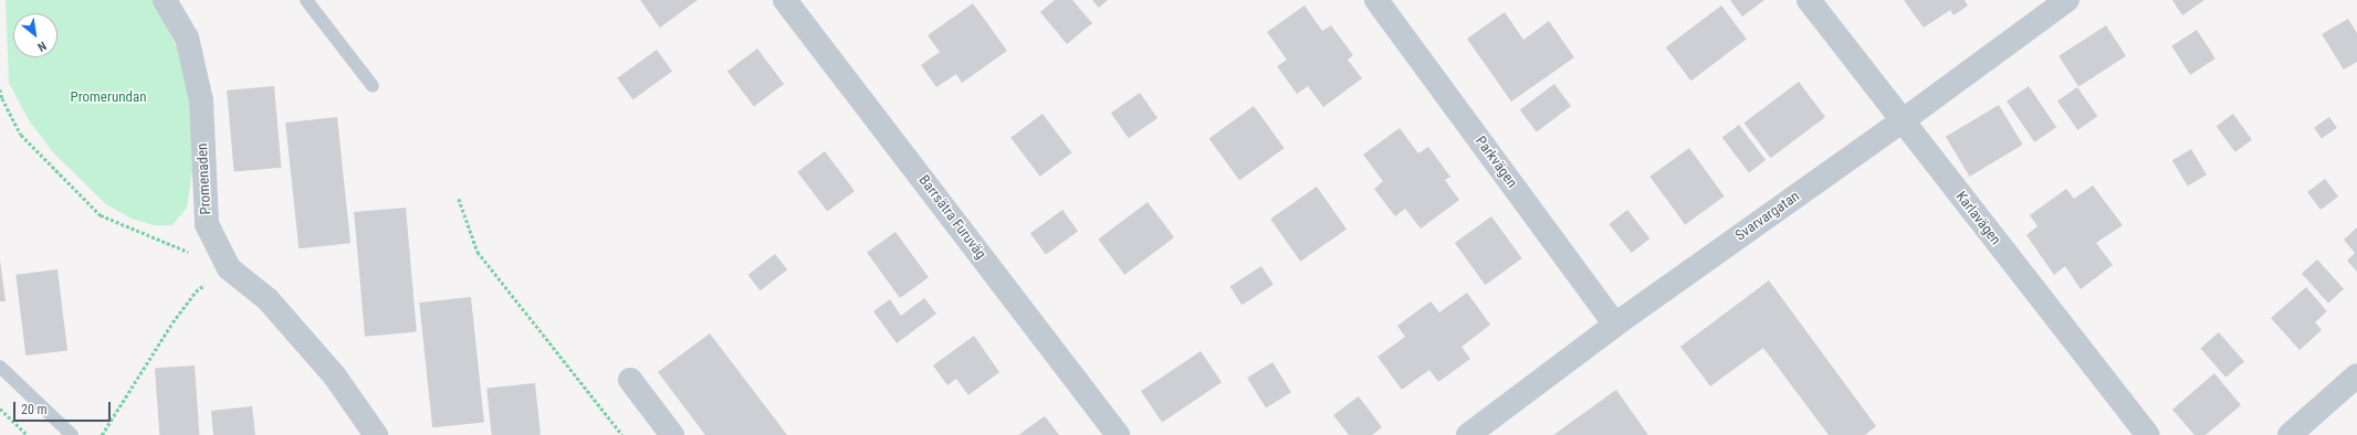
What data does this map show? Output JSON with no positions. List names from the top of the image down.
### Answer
{
  "streets": {
    "street": [
      "Parkvägen",
      "Promenaden",
      "Svarvargatan",
      "Barrsätra Furuväg",
      "Karlavägen"
    ]
  },
  "crossings": [
    ["Parkvägen", "Svarvargatan"],
    ["Svarvargatan", "Karlavägen"]
  ],
  "parks": ["Promerundan"],
  "scale_bar": "20 m",
  "north": "bottom right"
}
